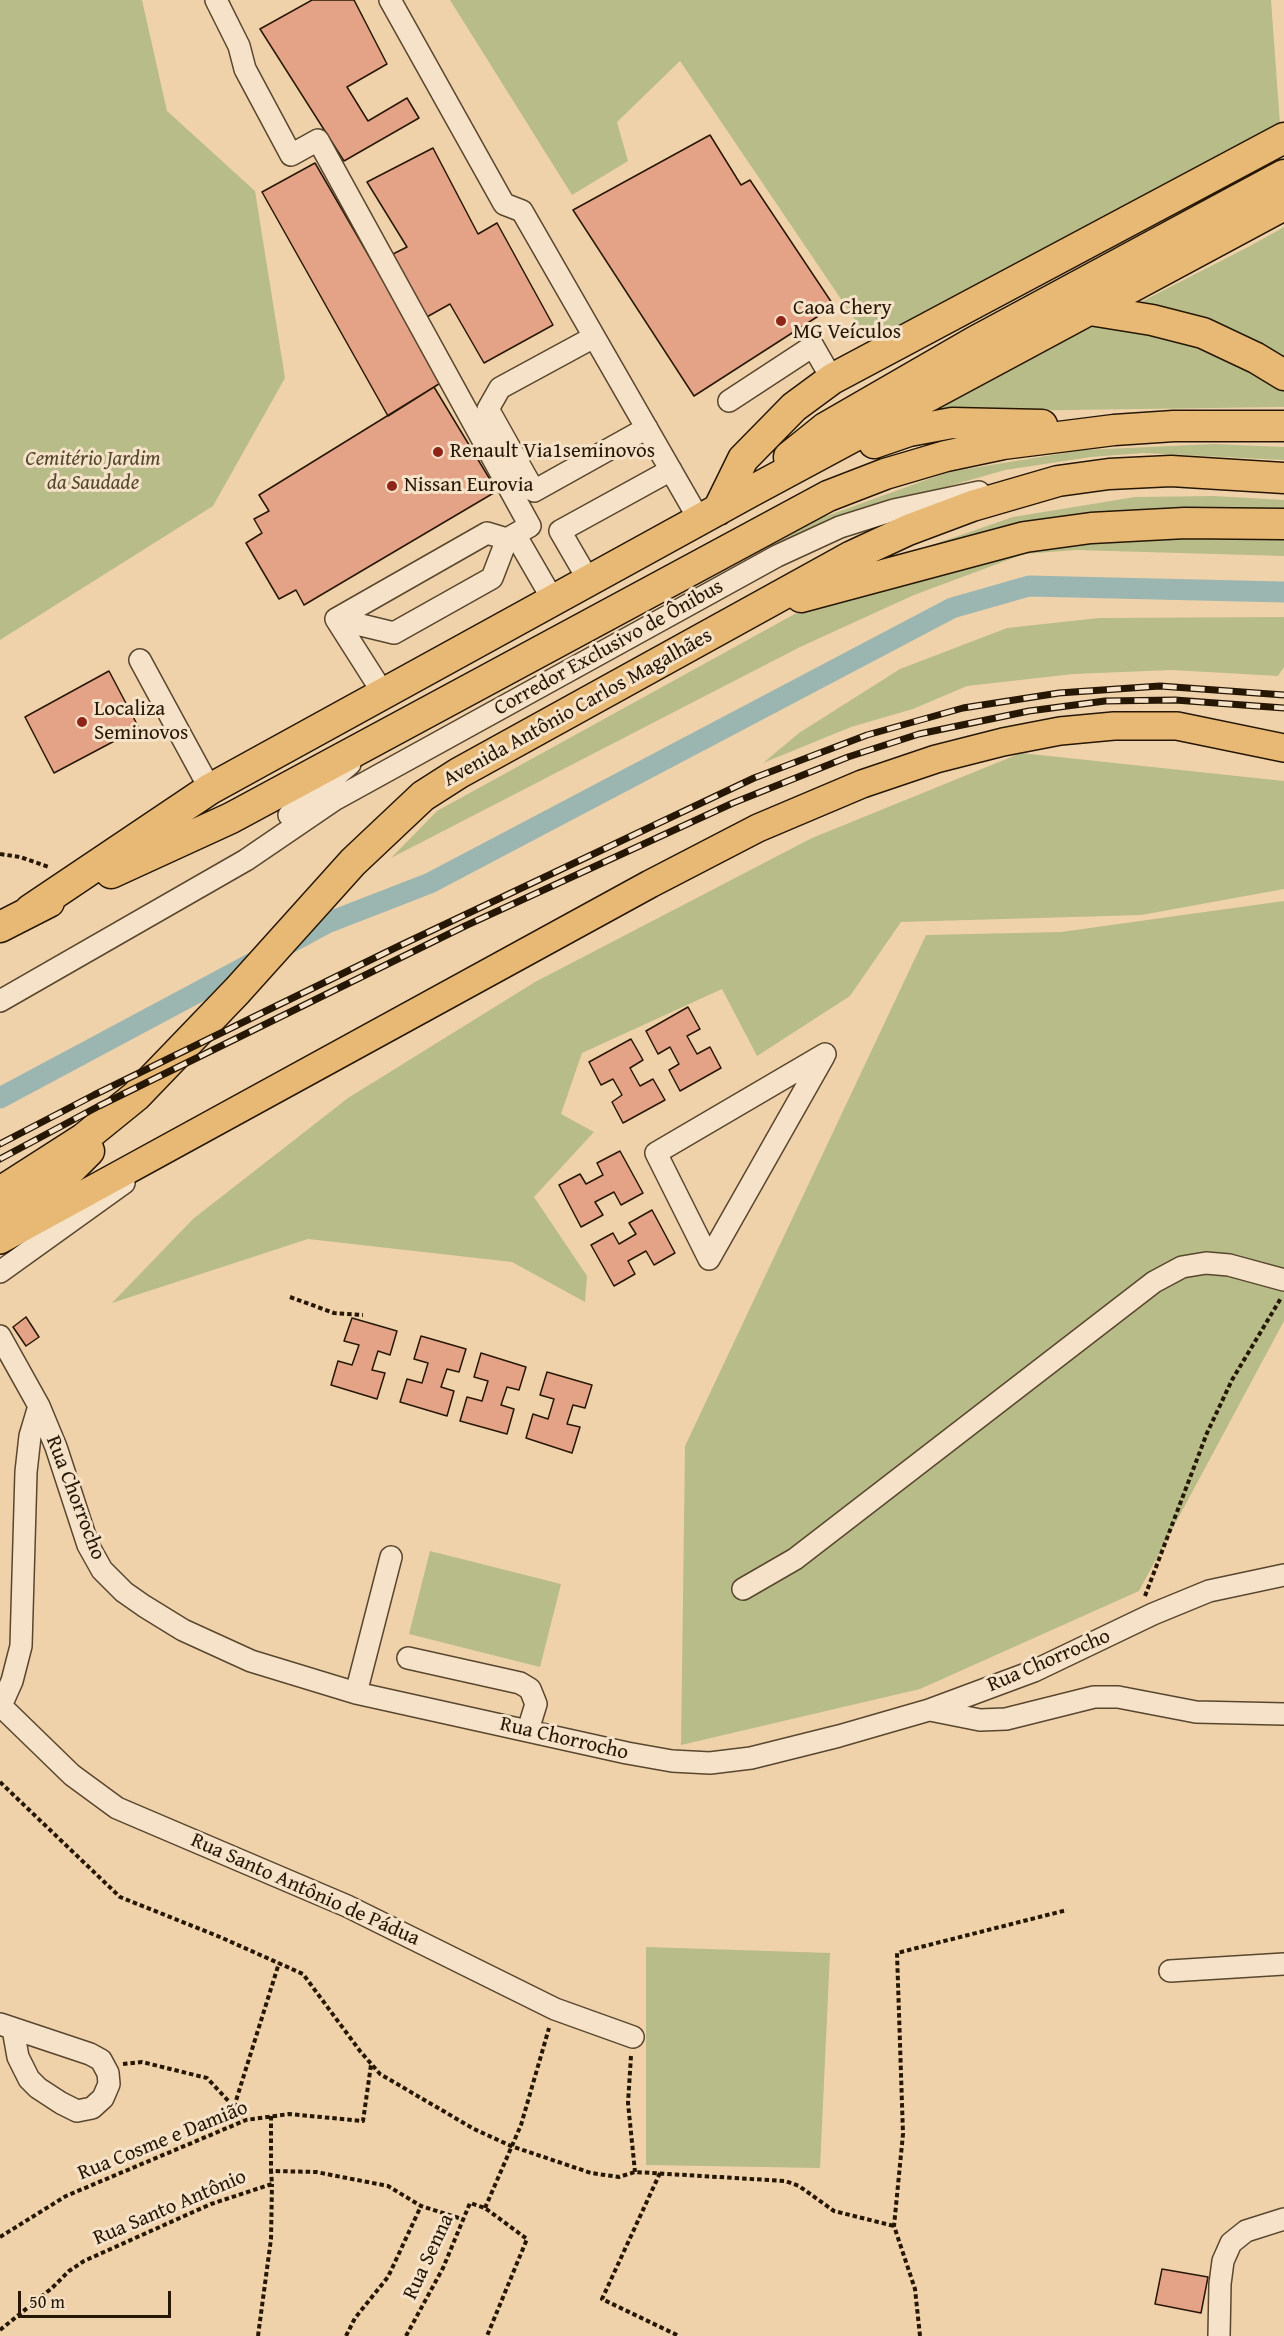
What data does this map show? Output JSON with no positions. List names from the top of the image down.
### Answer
{
  "streets": {
    "highway": ["Avenida Antônio Carlos Magalhães"],
    "street": ["Corredor Exclusivo de Ônibus", "Rua Chorrocho", "Rua Santo Antônio de Pádua"],
    "path": ["Rua Cosme e Damião", "Rua Santo Antônio", "Rua Senna"]
  },
  "crossings": [
    ["Corredor Exclusivo de Ônibus", "Avenida Antônio Carlos Magalhães"],
    ["Rua Santo Antônio", "Rua Senna"]
  ],
  "parks": ["Cemitério Jardim da Saudade"],
  "places": [
    "Caoa Chery MG Veículos",
    "Renault Via1seminovos",
    "Nissan Eurovia",
    "Localiza Seminovos"
  ],
  "scale_bar": "50 m"
}
